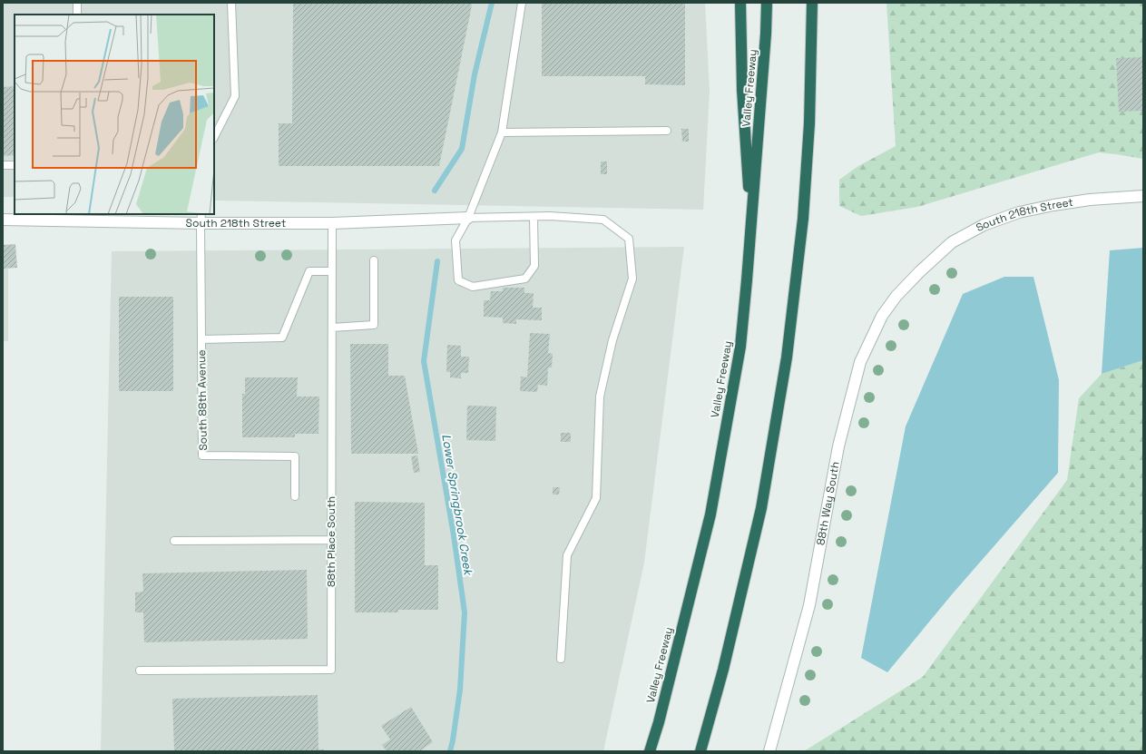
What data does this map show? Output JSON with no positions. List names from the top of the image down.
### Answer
{
  "streets": {
    "highway": ["Valley Freeway"],
    "street": ["South 218th Street", "88th Way South"],
    "lane": ["South 88th Avenue", "88th Place South"]
  },
  "crossings": [
    ["South 218th Street", "South 88th Avenue"],
    ["South 218th Street", "88th Way South"],
    ["South 218th Street", "88th Place South"]
  ],
  "water": ["Lower Springbrook Creek"]
}
